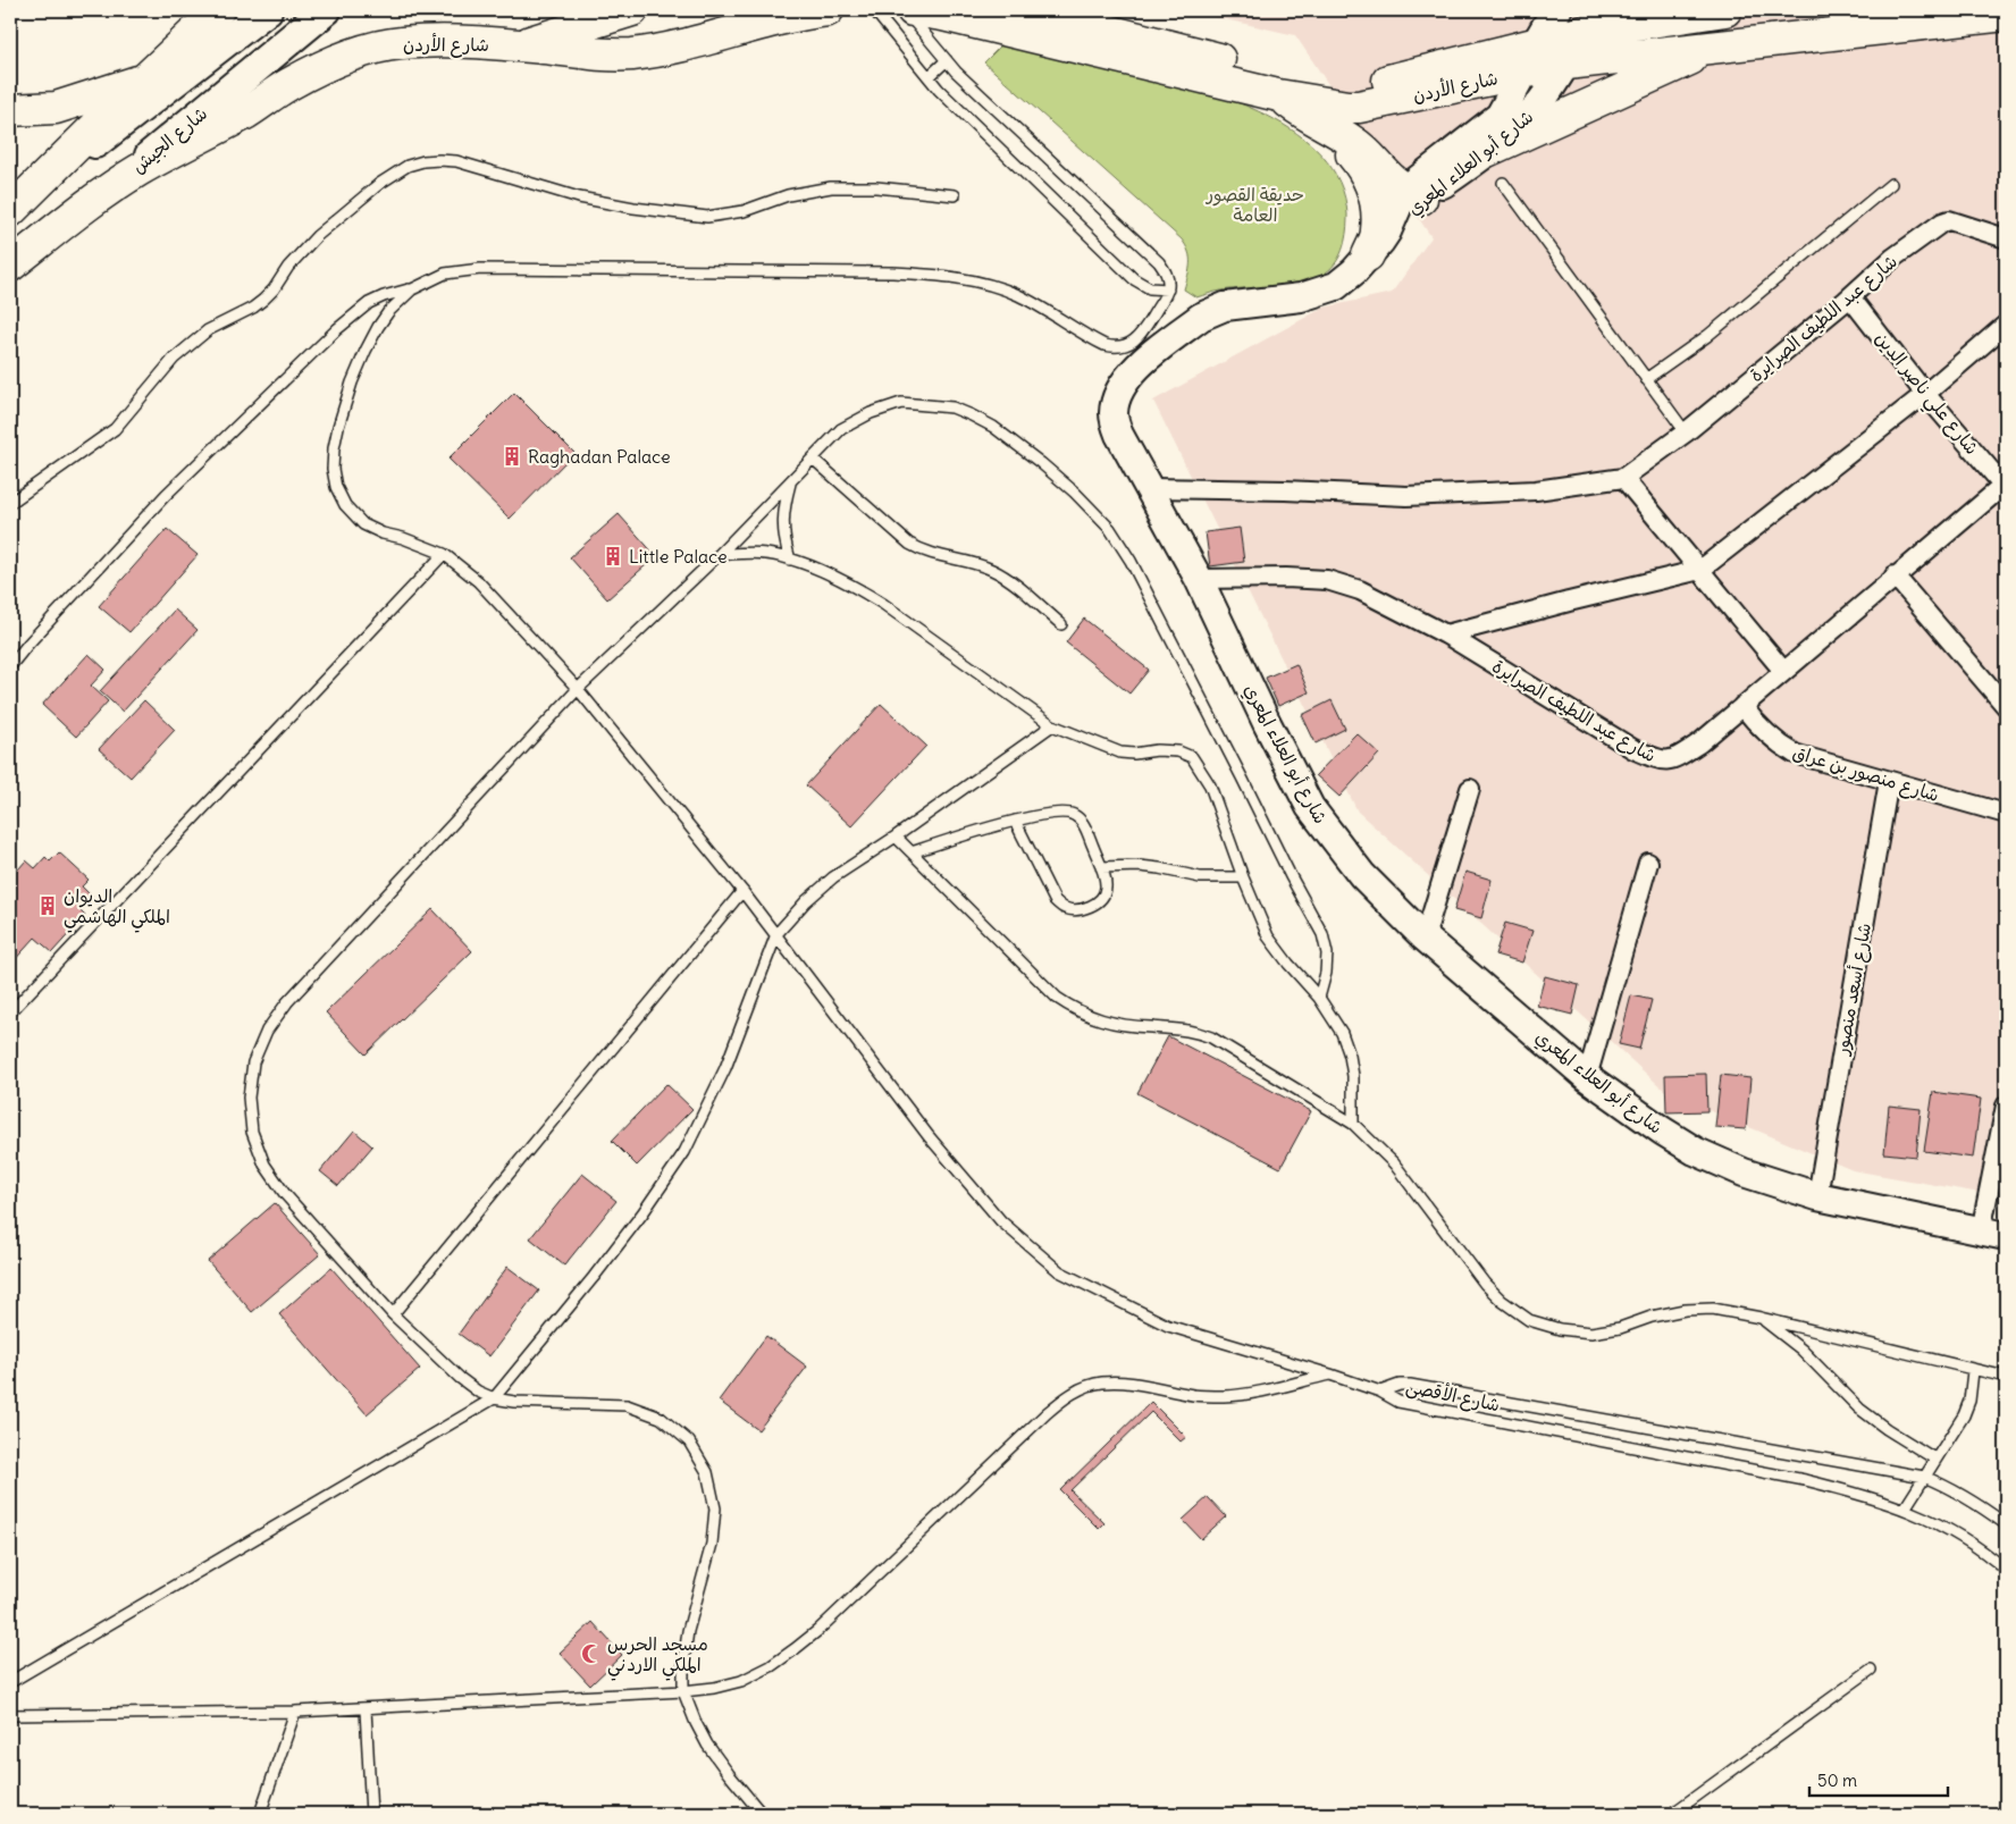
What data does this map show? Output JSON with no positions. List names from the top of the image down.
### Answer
{
  "streets": {
    "highway": ["شارع الأردن", "شارع الجيش"],
    "main road": ["شارع أبو العلاء المعري"],
    "street": [
      "شارع عبد اللطيف الصرايرة",
      "شارع علي ناصر الدين",
      "شارع منصور بن عراق",
      "شارع أسعد منصور"
    ],
    "lane": ["شارع الأقصى"]
  },
  "crossings": [
    ["شارع الأردن", "شارع الجيش"],
    ["شارع الأردن", "شارع أبو العلاء المعري"],
    ["شارع أبو العلاء المعري", "شارع عبد اللطيف الصرايرة"],
    ["شارع أبو العلاء المعري", "شارع أسعد منصور"],
    ["شارع عبد اللطيف الصرايرة", "شارع علي ناصر الدين"],
    ["شارع عبد اللطيف الصرايرة", "شارع منصور بن عراق"],
    ["شارع منصور بن عراق", "شارع أسعد منصور"]
  ],
  "parks": ["حديقة القصور العامة"],
  "places": {
    "building": ["Raghadan Palace", "Little Palace", "الديوان الملكي الهاشمي"],
    "mosque": ["مسجد الحرس الملكي الاردني"]
  },
  "scale_bar": "50 m"
}
